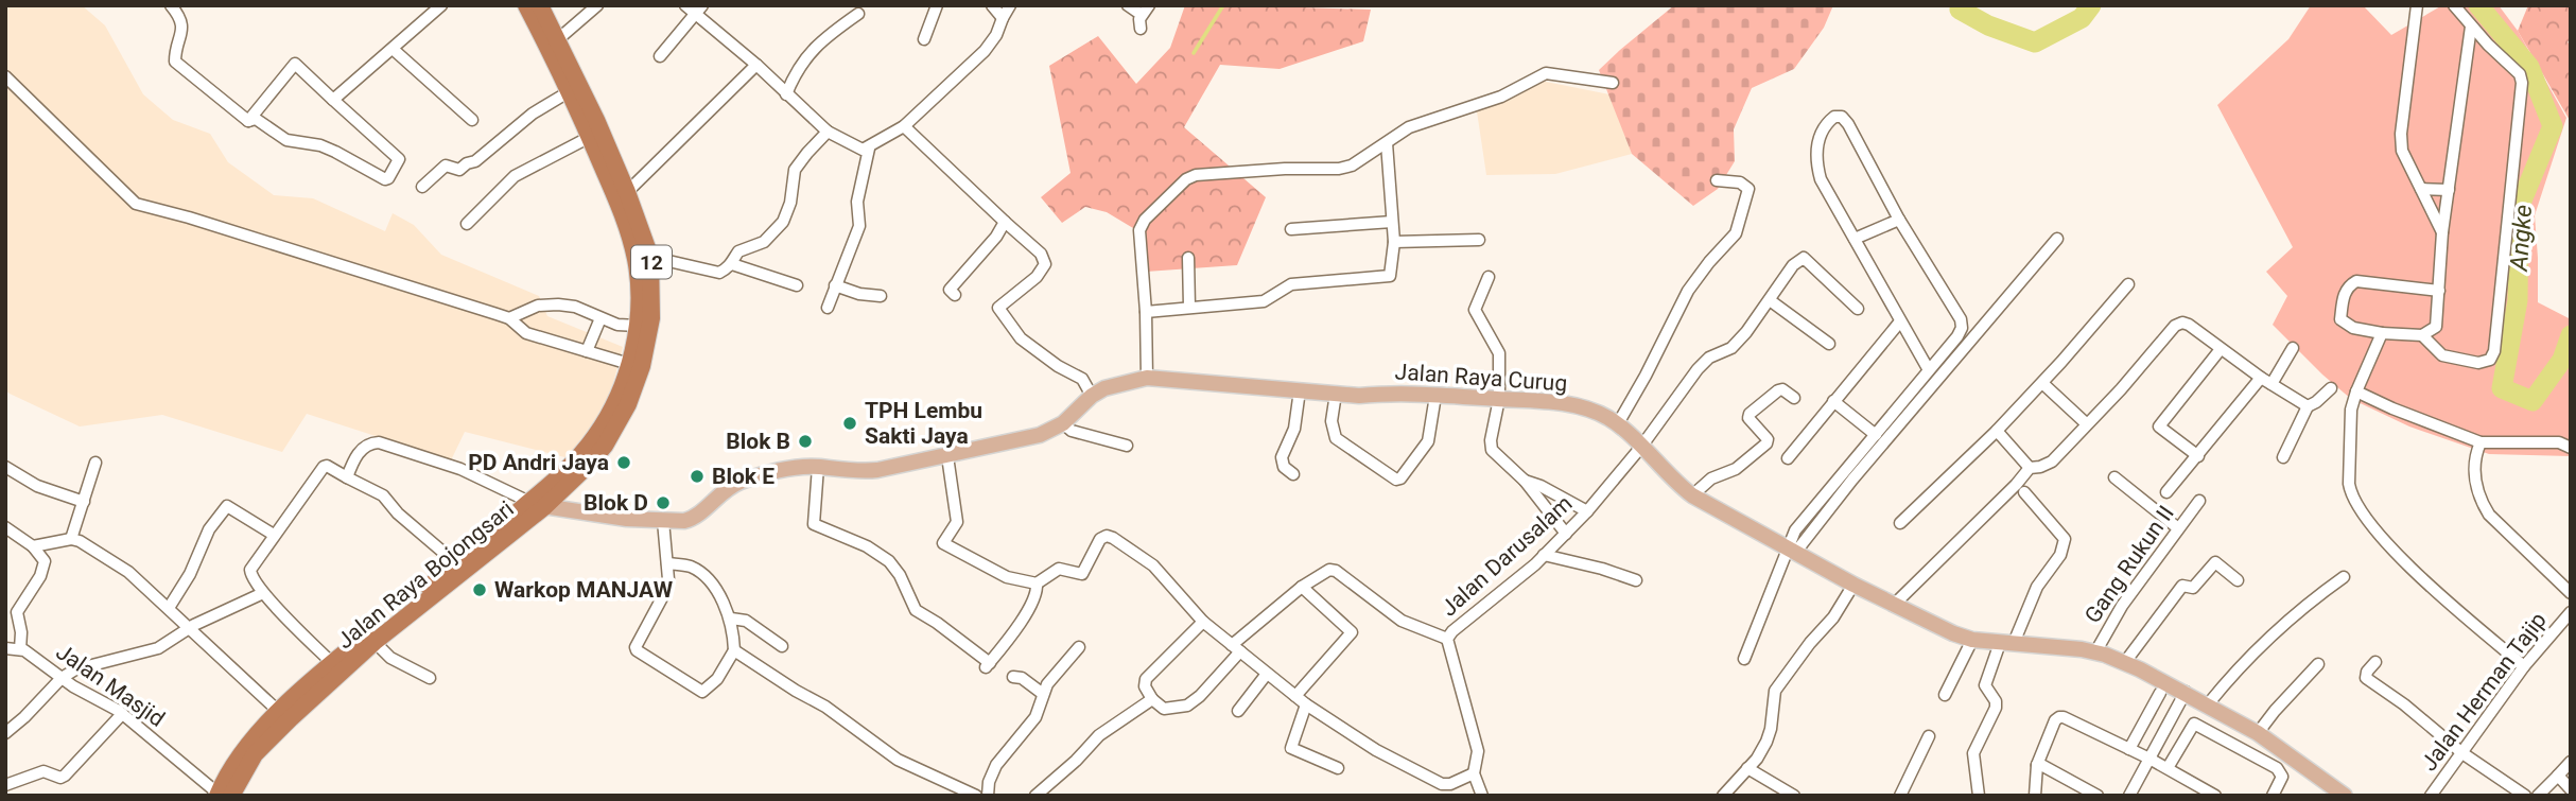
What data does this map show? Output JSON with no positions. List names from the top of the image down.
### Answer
{
  "streets": {
    "highway": ["12", "Jalan Raya Bojongsari"],
    "main road": ["Jalan Raya Curug"],
    "street": [
      "Jalan Darusalam",
      "Gang Rukun II",
      "Jalan Masjid",
      "Jalan Herman Tajip"
    ]
  },
  "crossings": [
    ["Jalan Raya Curug", "Jalan Darusalam"],
    ["Jalan Raya Curug", "Gang Rukun II"],
    ["Jalan Raya Curug", "Jalan Raya Bojongsari"],
    ["Jalan Raya Bojongsari", "Jalan Masjid"]
  ],
  "water": ["Angke"],
  "places": [
    "TPH Lembu Sakti Jaya",
    "Blok B",
    "PD Andri Jaya",
    "Blok E",
    "Blok D",
    "Warkop MANJAW"
  ]
}
